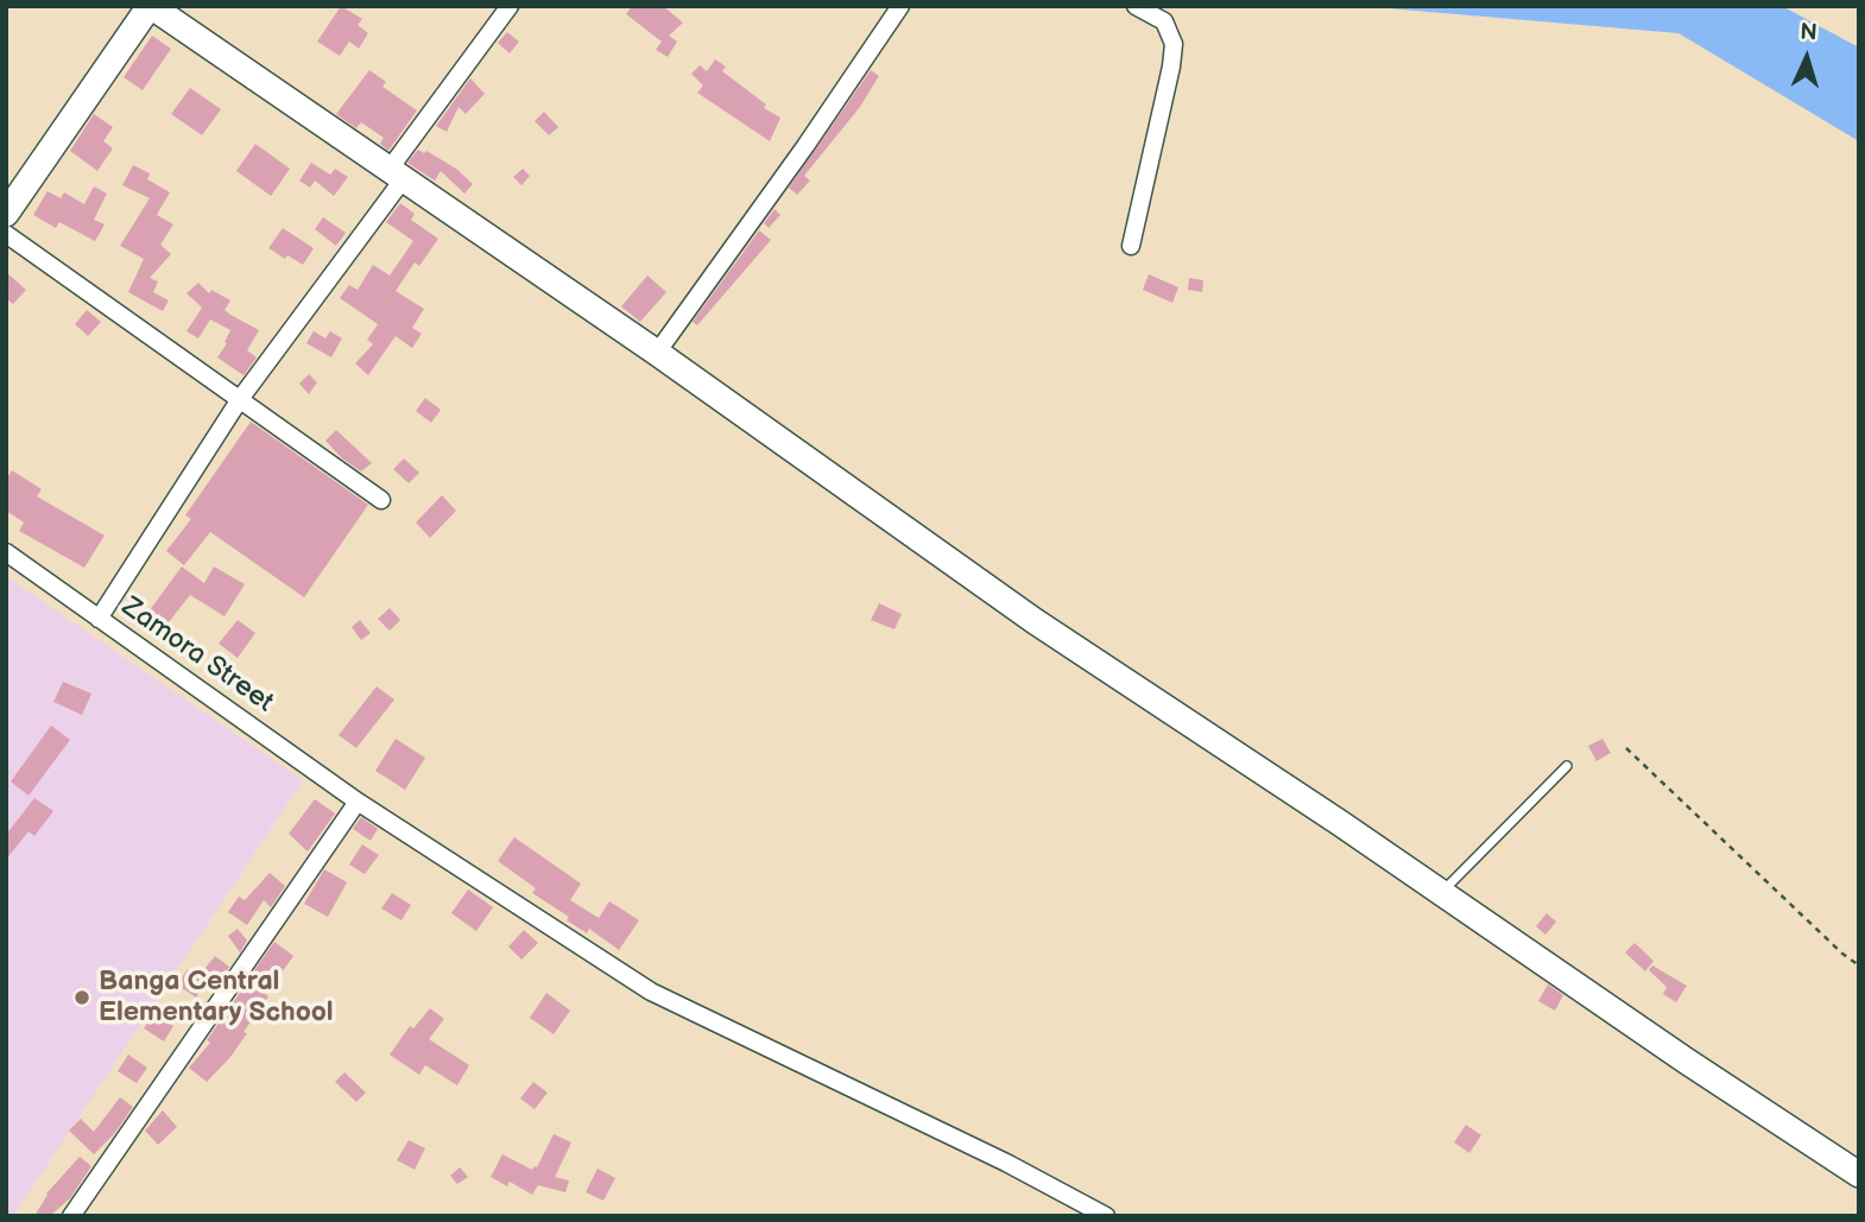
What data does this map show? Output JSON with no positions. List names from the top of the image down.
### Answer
{
  "streets": {
    "street": ["Zamora Street"]
  },
  "places": ["Banga Central Elementary School"],
  "north": "top"
}
